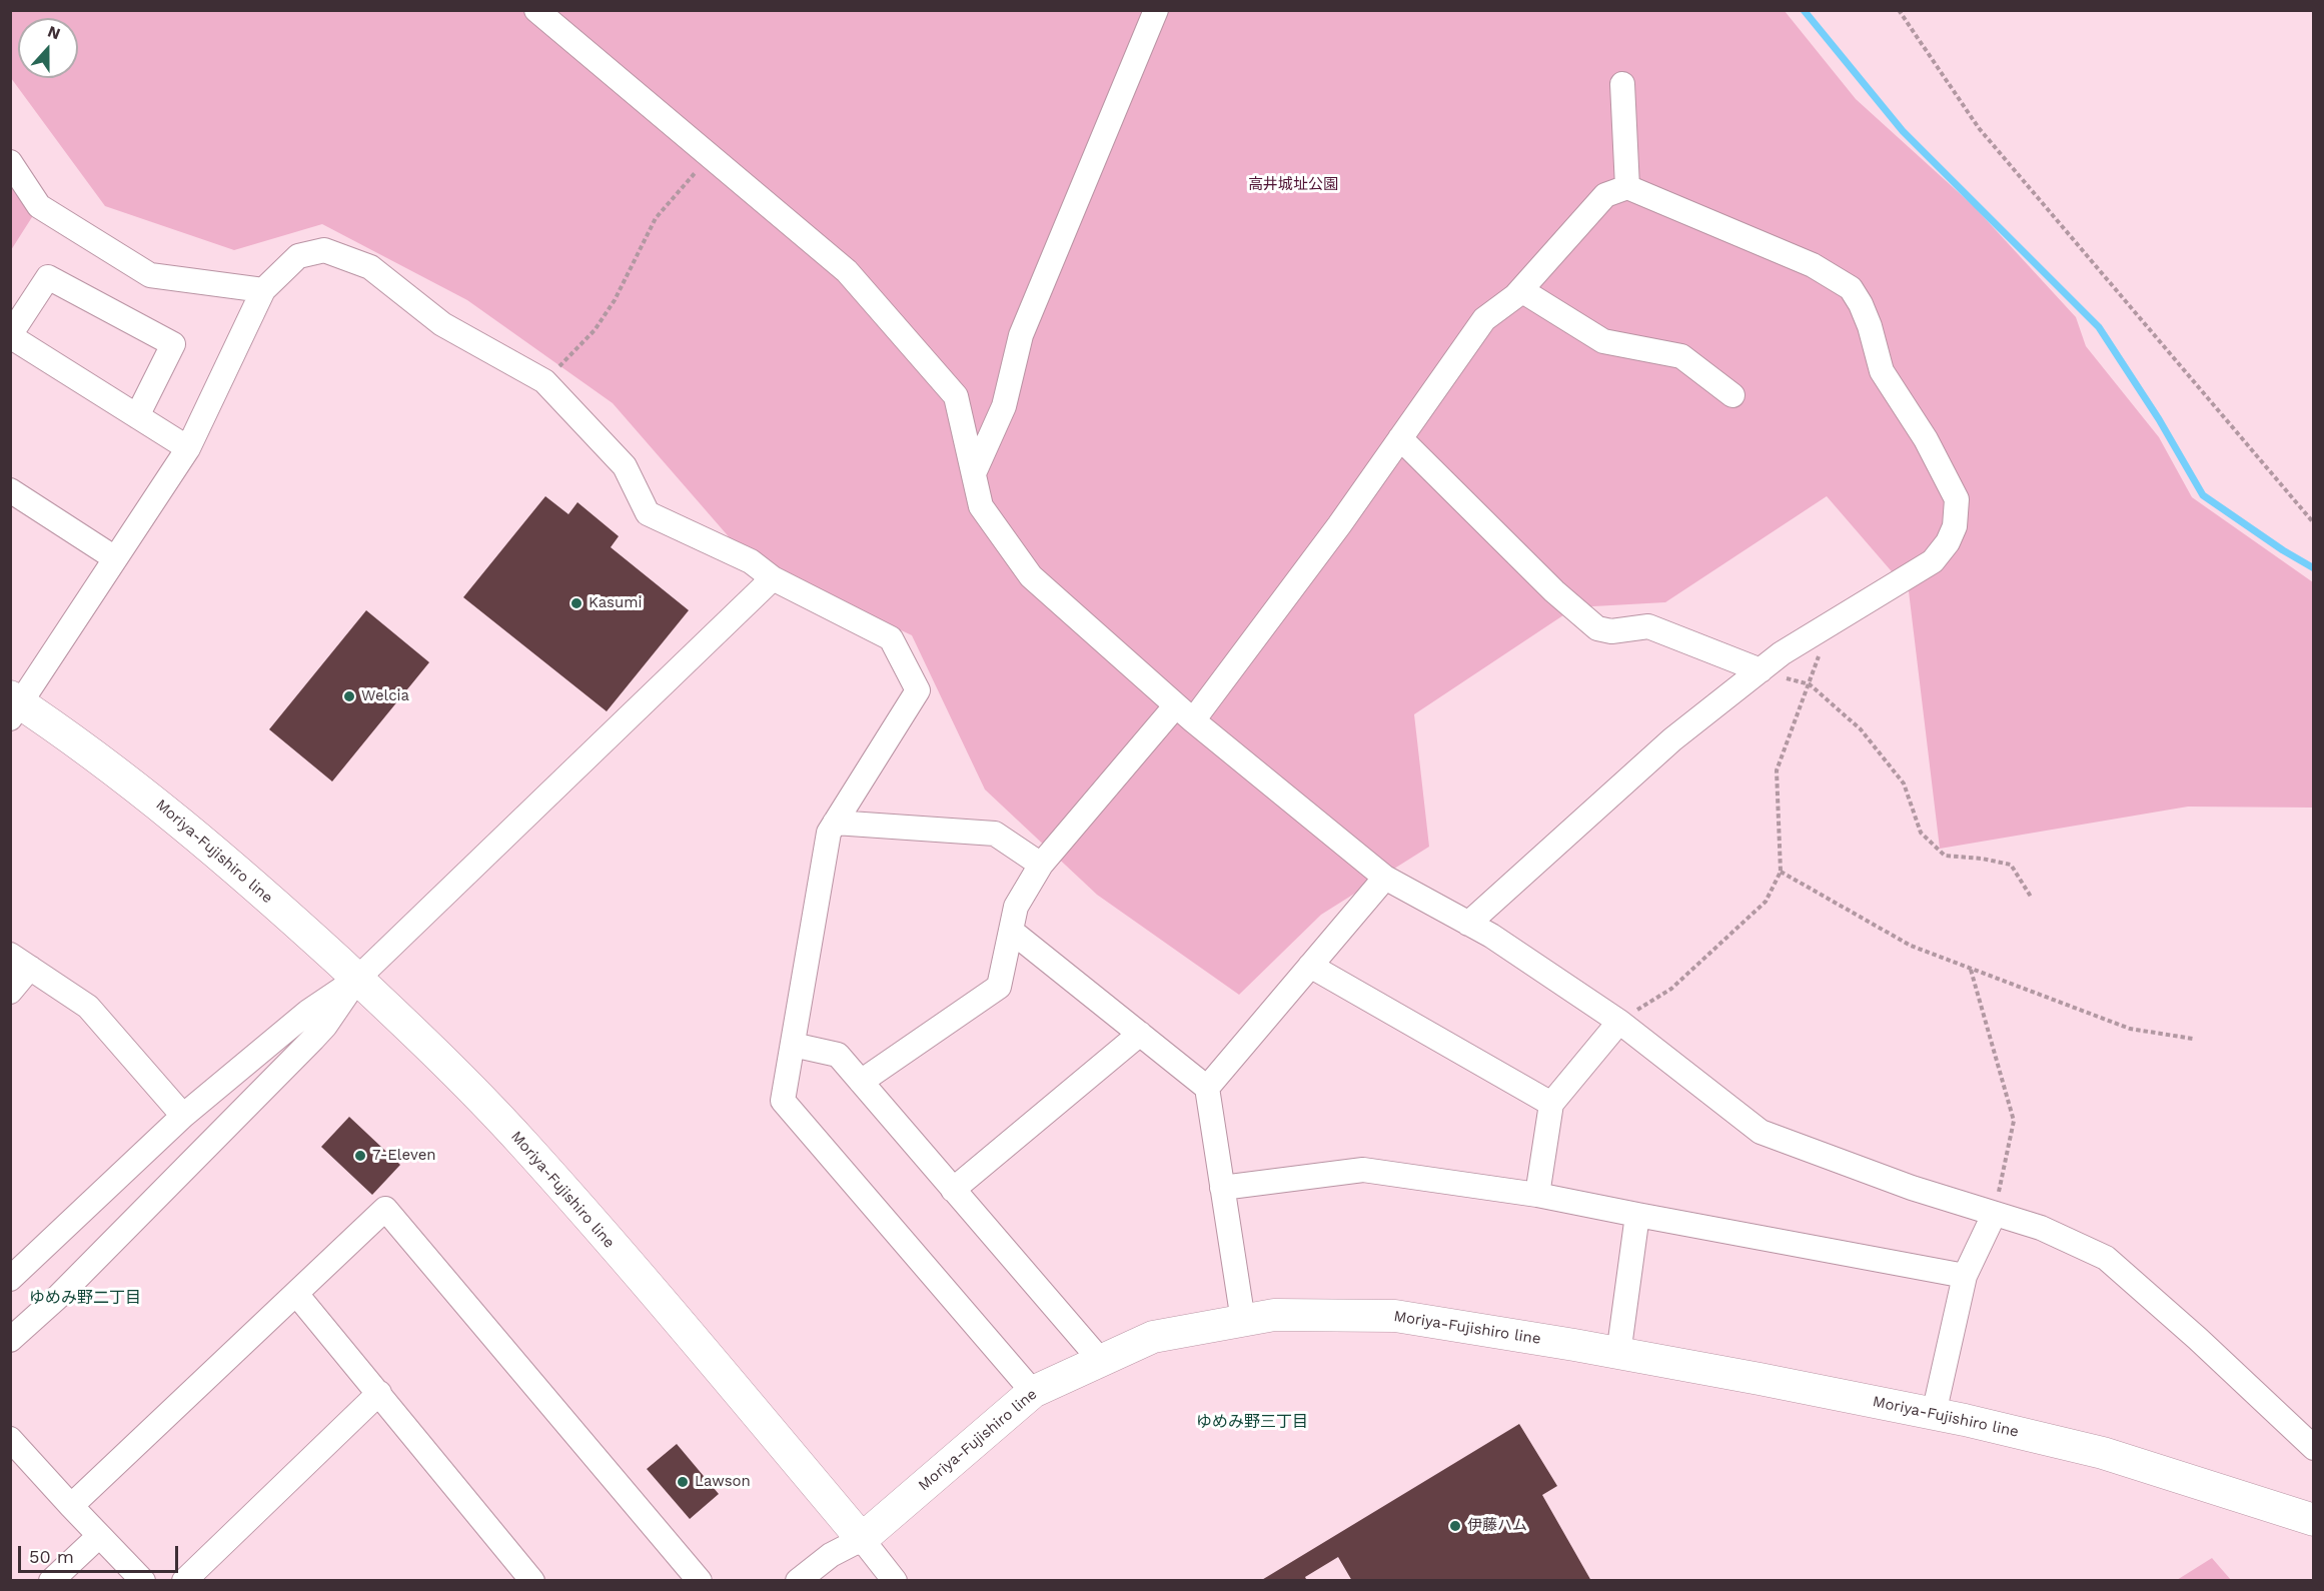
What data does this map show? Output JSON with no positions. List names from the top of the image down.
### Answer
{
  "streets": {
    "main road": ["Moriya-Fujishiro line"]
  },
  "districts": ["ゆめみ野二丁目", "ゆめみ野三丁目"],
  "parks": ["高井城址公園"],
  "places": [
    "Kasumi",
    "Welcia",
    "7-Eleven",
    "Lawson",
    "伊藤ハム"
  ],
  "scale_bar": "50 m",
  "north": "top"
}
